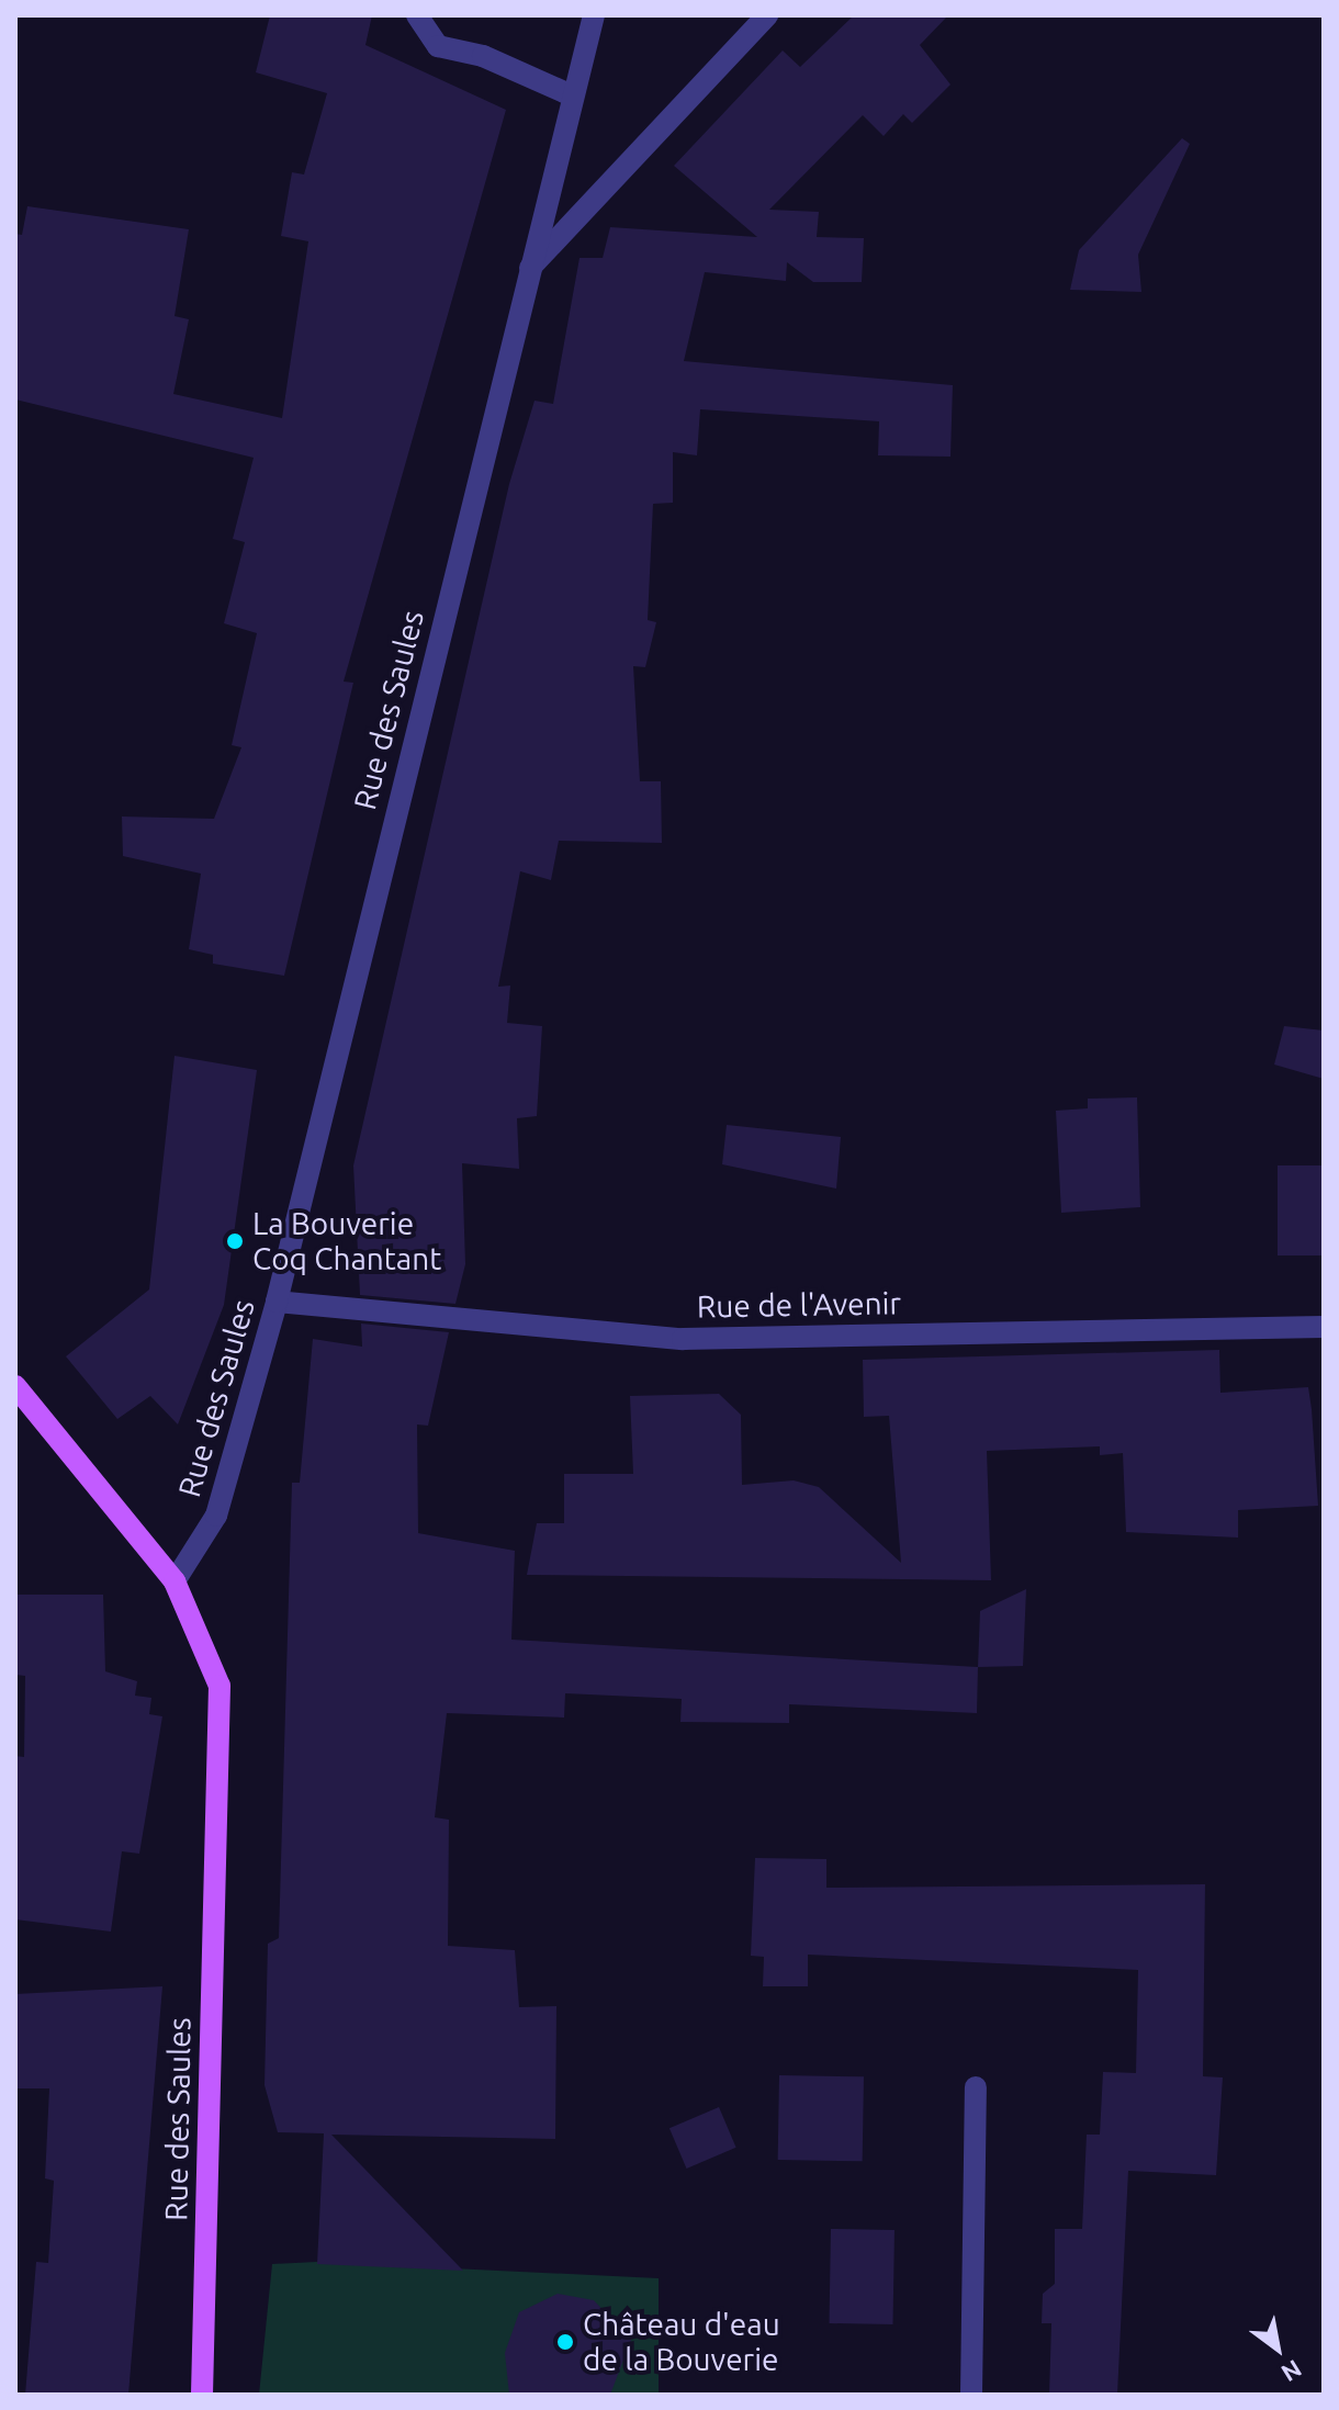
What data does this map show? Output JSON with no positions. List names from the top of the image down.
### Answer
{
  "streets": {
    "main road": ["Rue des Saules"],
    "street": ["Rue de l'Avenir"]
  },
  "crossings": [
    ["Rue des Saules", "Rue de l'Avenir"]
  ],
  "places": ["La Bouverie Coq Chantant", "Château d'eau de la Bouverie"],
  "north": "bottom right"
}
